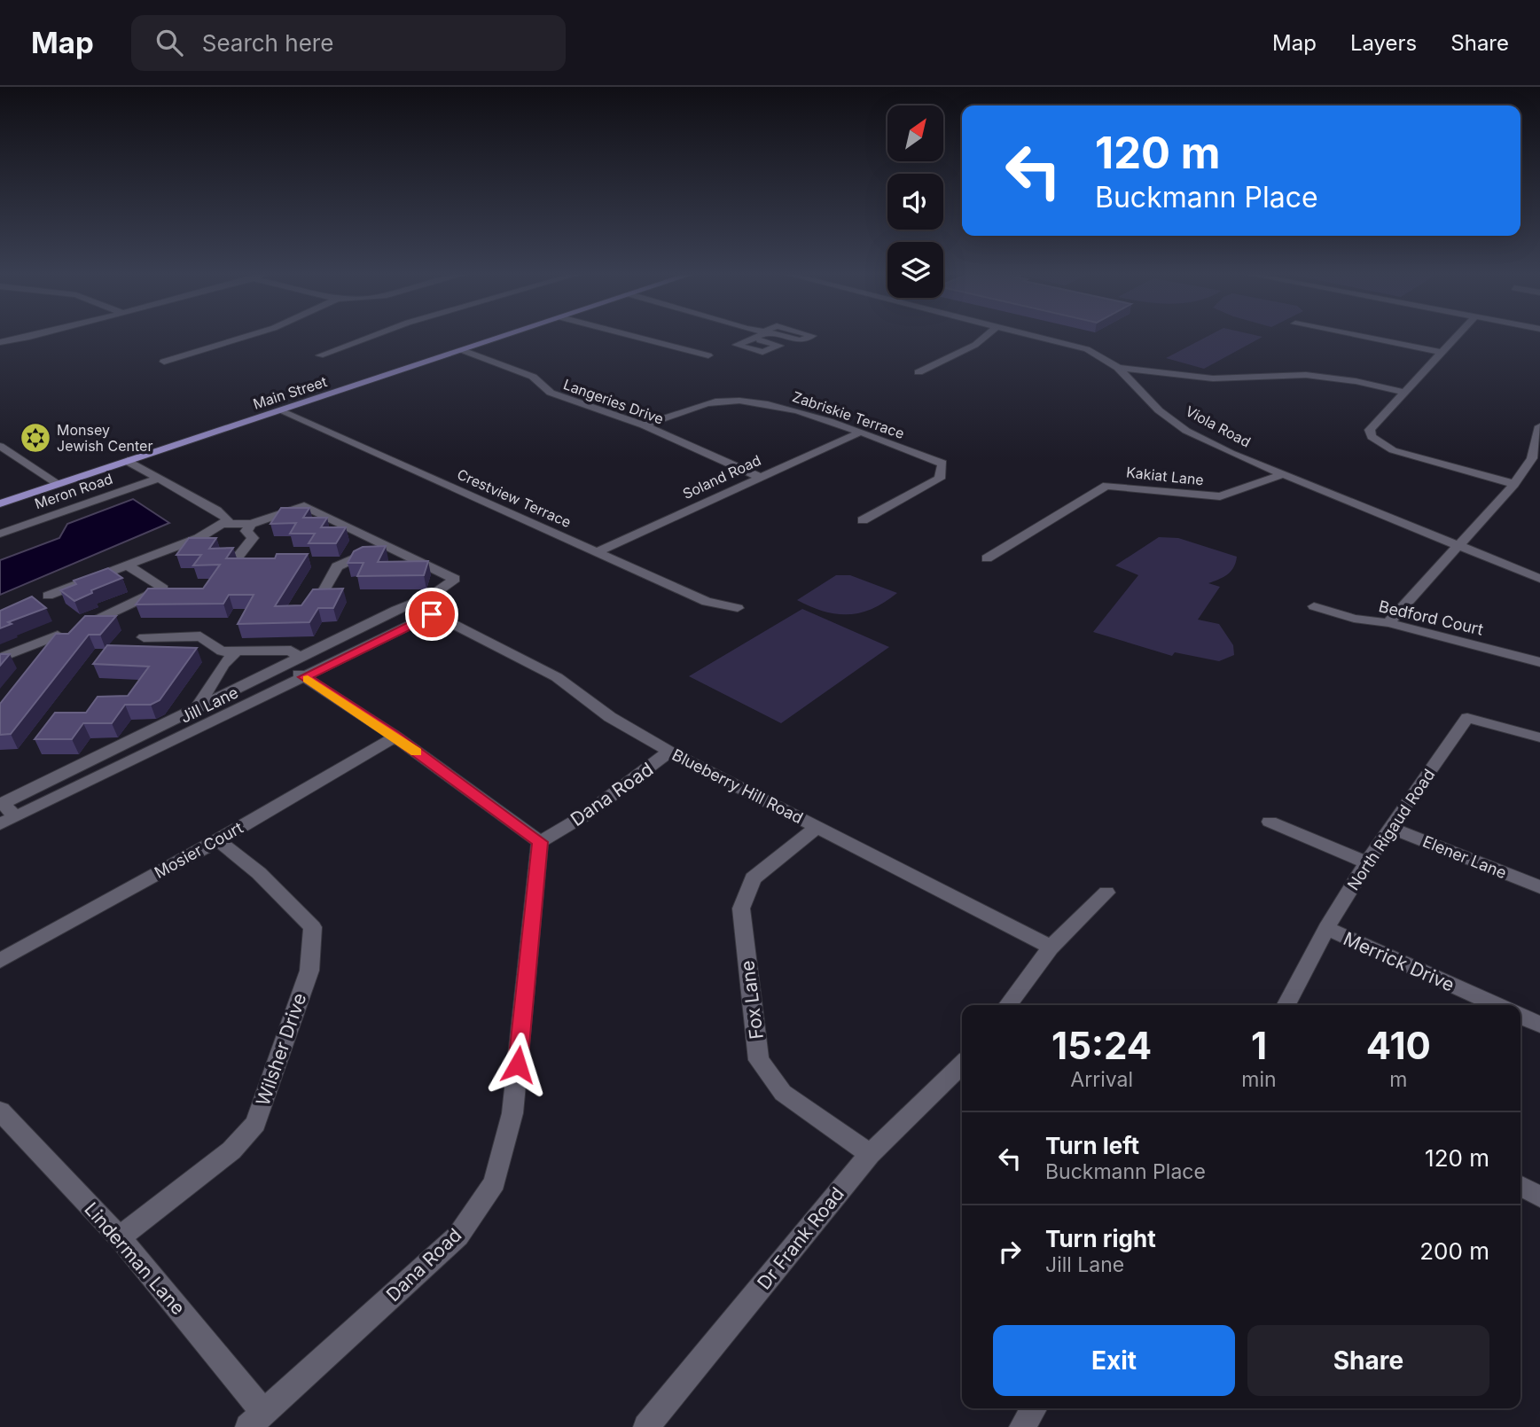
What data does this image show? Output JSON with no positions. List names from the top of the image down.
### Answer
{
  "streets": {
    "main road": ["Main Street"],
    "street": [
      "Langeries Drive",
      "Zabriskie Terrace",
      "Viola Road",
      "Kakiat Lane",
      "Soland Road",
      "Meron Road",
      "Crestview Terrace",
      "Bedford Court",
      "Jill Lane",
      "Blueberry Hill Road",
      "Dana Road",
      "North Rigaud Road",
      "Mosier Court",
      "Elener Lane",
      "Merrick Drive",
      "Fox Lane",
      "Wilsher Drive",
      "Dr Frank Road",
      "Linderman Lane"
    ]
  },
  "crossings": [
    ["Main Street", "Langeries Drive"],
    ["Main Street", "Crestview Terrace"],
    ["Langeries Drive", "Zabriskie Terrace"],
    ["Langeries Drive", "Soland Road"],
    ["Zabriskie Terrace", "Soland Road"],
    ["Viola Road", "Kakiat Lane"],
    ["Soland Road", "Crestview Terrace"],
    ["Jill Lane", "Blueberry Hill Road"],
    ["Blueberry Hill Road", "Dana Road"],
    ["Blueberry Hill Road", "Fox Lane"],
    ["Dana Road", "Linderman Lane"],
    ["North Rigaud Road", "Elener Lane"],
    ["North Rigaud Road", "Merrick Drive"],
    ["Mosier Court", "Wilsher Drive"],
    ["Fox Lane", "Dr Frank Road"],
    ["Wilsher Drive", "Linderman Lane"]
  ],
  "places": {
    "synagogue": ["Monsey Jewish Center"]
  },
  "north": "top right",
  "page": {
    "header": "Map",
    "search": "Search here",
    "nav": ["Map", "Layers", "Share"],
    "turn": ["120 m", "Buckmann Place"],
    "eta": [
      "15:24",
      "Arrival",
      "1",
      "min",
      "410",
      "m"
    ],
    "list": [
      {
        "name": "Turn left",
        "note": "Buckmann Place",
        "value": "120 m"
      },
      {
        "name": "Turn right",
        "note": "Jill Lane",
        "value": "200 m"
      }
    ],
    "buttons": ["Exit", "Share"]
  }
}
